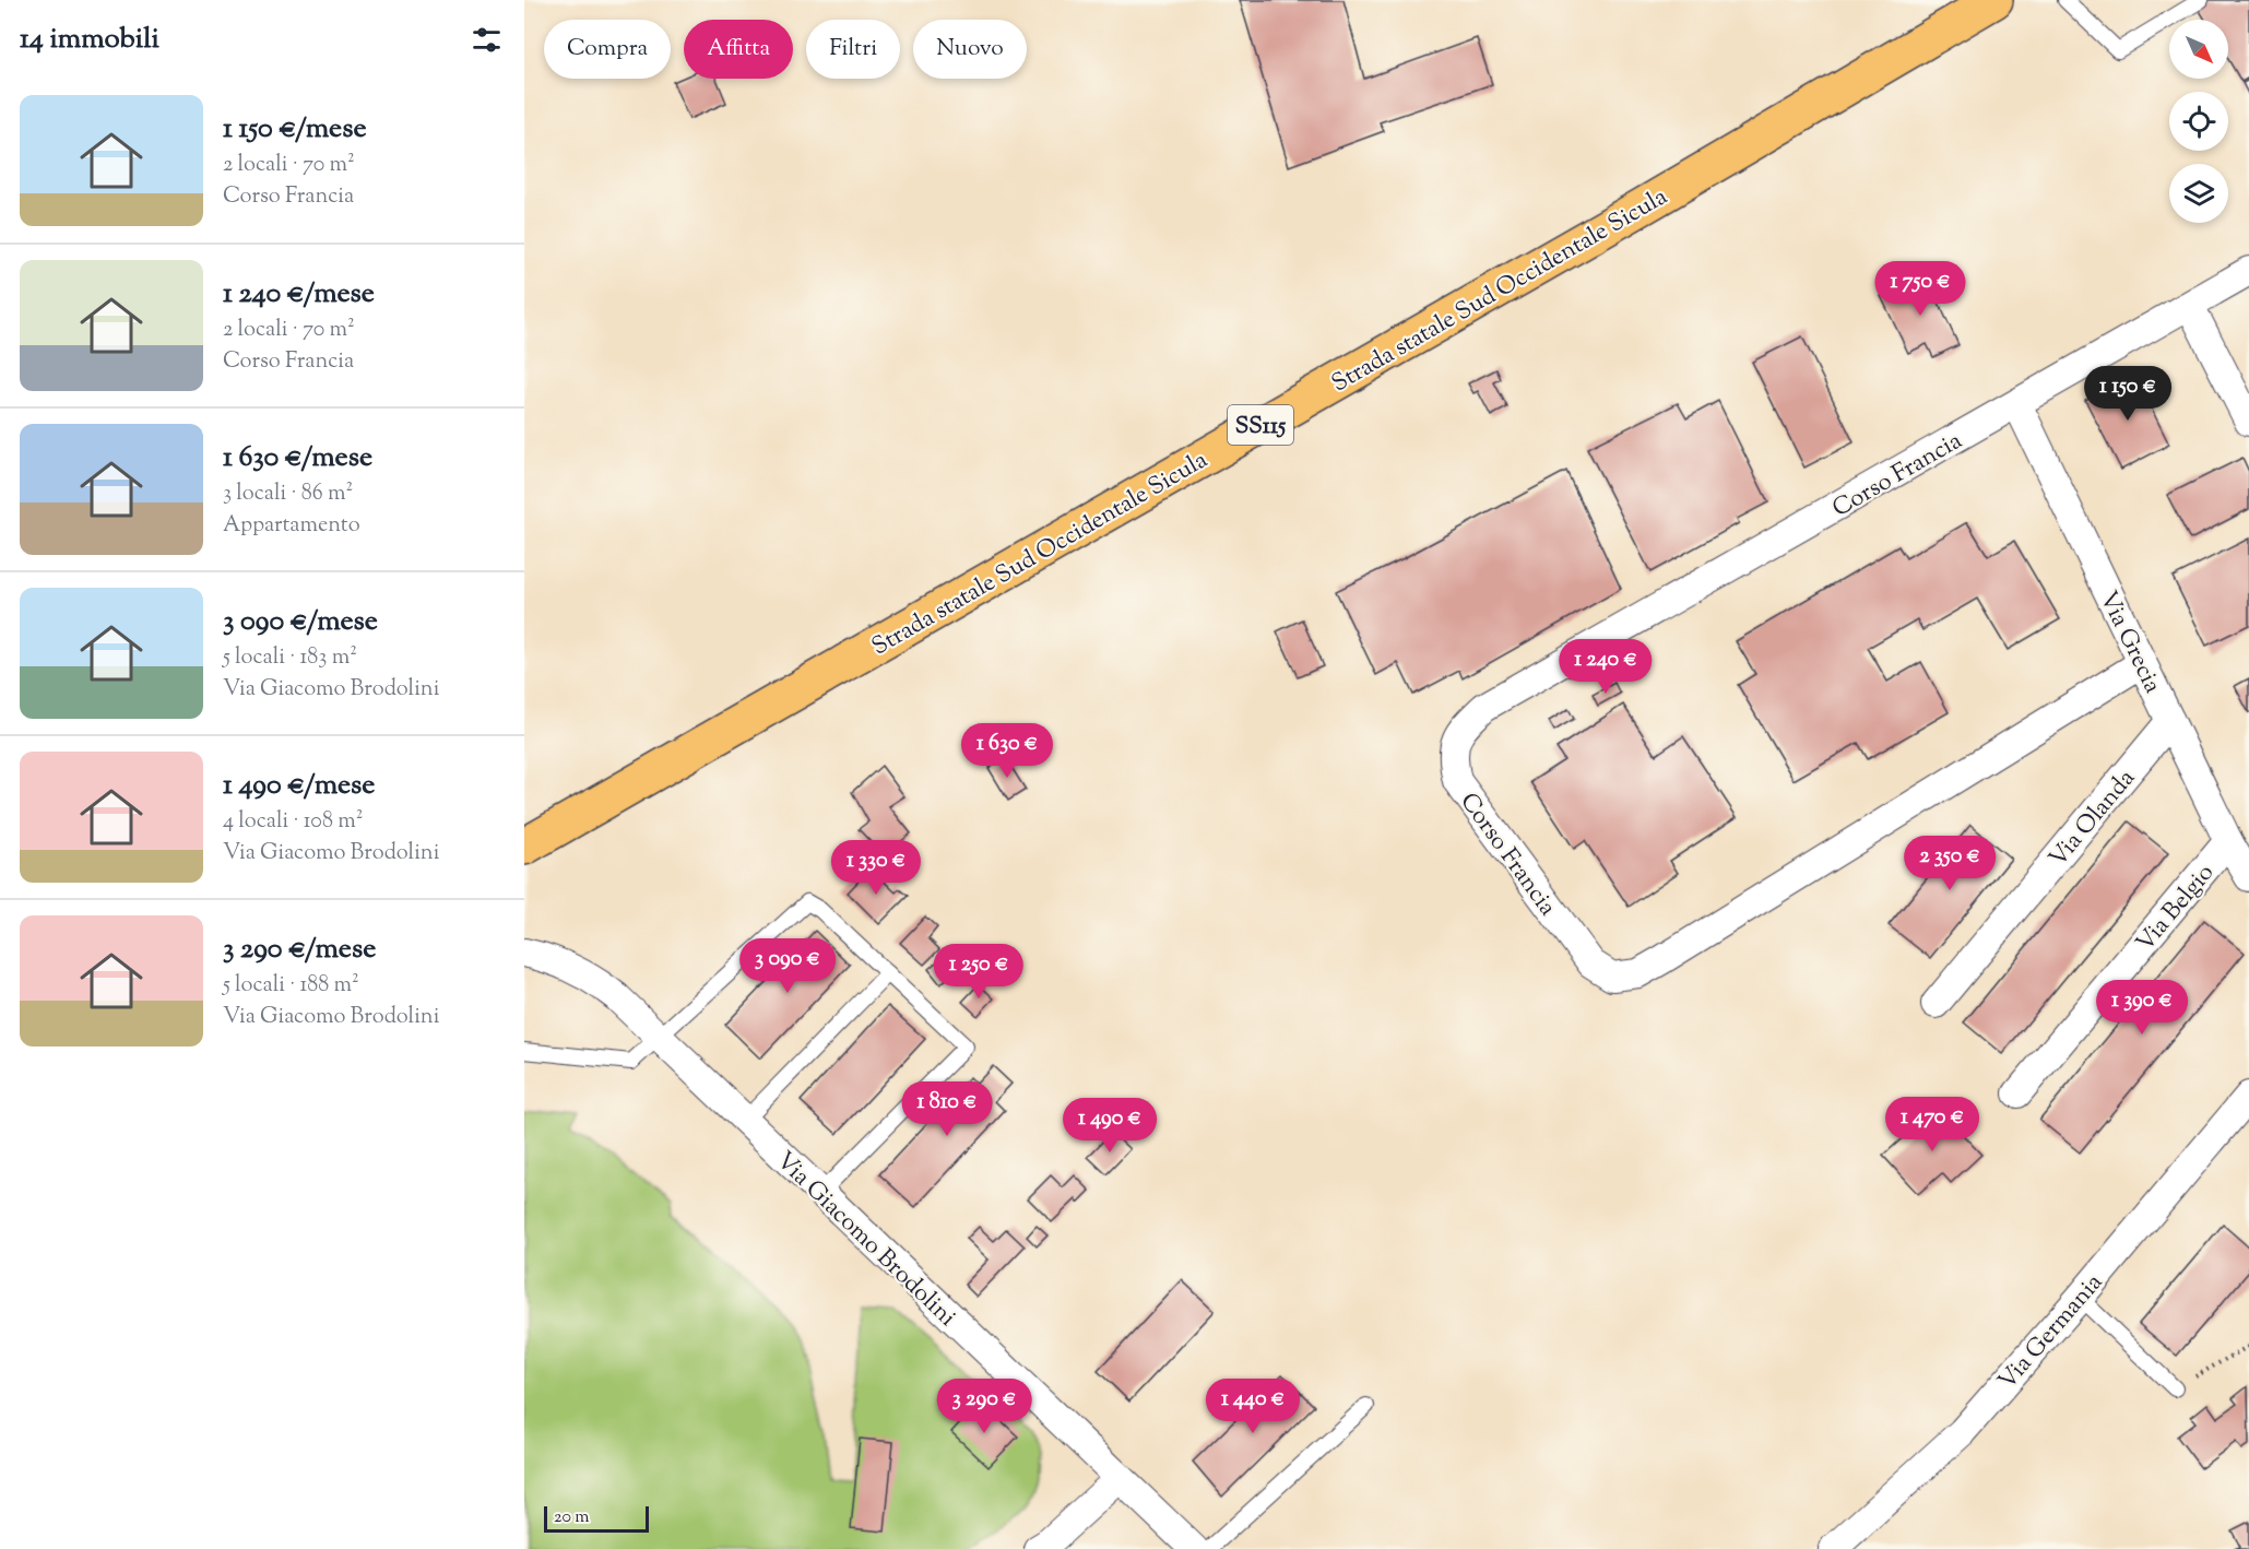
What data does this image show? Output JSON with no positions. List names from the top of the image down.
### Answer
{
  "streets": {
    "main road": ["Strada statale Sud Occidentale Sicula", "SS115"],
    "street": [
      "Corso Francia",
      "Via Grecia",
      "Via Olanda",
      "Via Belgio",
      "Via Giacomo Brodolini",
      "Via Germania"
    ]
  },
  "crossings": [
    ["Corso Francia", "Via Grecia"],
    ["Via Grecia", "Via Olanda"],
    ["Via Grecia", "Via Belgio"]
  ],
  "scale_bar": "20 m",
  "north": "bottom right",
  "page": {
    "heading": "14 immobili",
    "chip": [
      "Compra",
      "Affitta",
      "Filtri",
      "Nuovo"
    ],
    "list": [
      {
        "name": "1 150 €/mese",
        "note": "2 locali · 70 m² · Corso Francia"
      },
      {
        "name": "1 240 €/mese",
        "note": "2 locali · 70 m² · Corso Francia"
      },
      {
        "name": "1 630 €/mese",
        "note": "3 locali · 86 m² · Appartamento"
      },
      {
        "name": "3 090 €/mese",
        "note": "5 locali · 183 m² · Via Giacomo Brodolini"
      },
      {
        "name": "1 490 €/mese",
        "note": "4 locali · 108 m² · Via Giacomo Brodolini"
      },
      {
        "name": "3 290 €/mese",
        "note": "5 locali · 188 m² · Via Giacomo Brodolini"
      }
    ],
    "price": [
      "1 750 €",
      "1 150 €",
      "1 240 €",
      "1 630 €",
      "2 350 €",
      "1 330 €",
      "3 090 €",
      "1 250 €",
      "1 390 €",
      "1 810 €",
      "1 470 €",
      "1 490 €",
      "3 290 €",
      "1 440 €"
    ],
    "scale": "20 m"
  }
}
